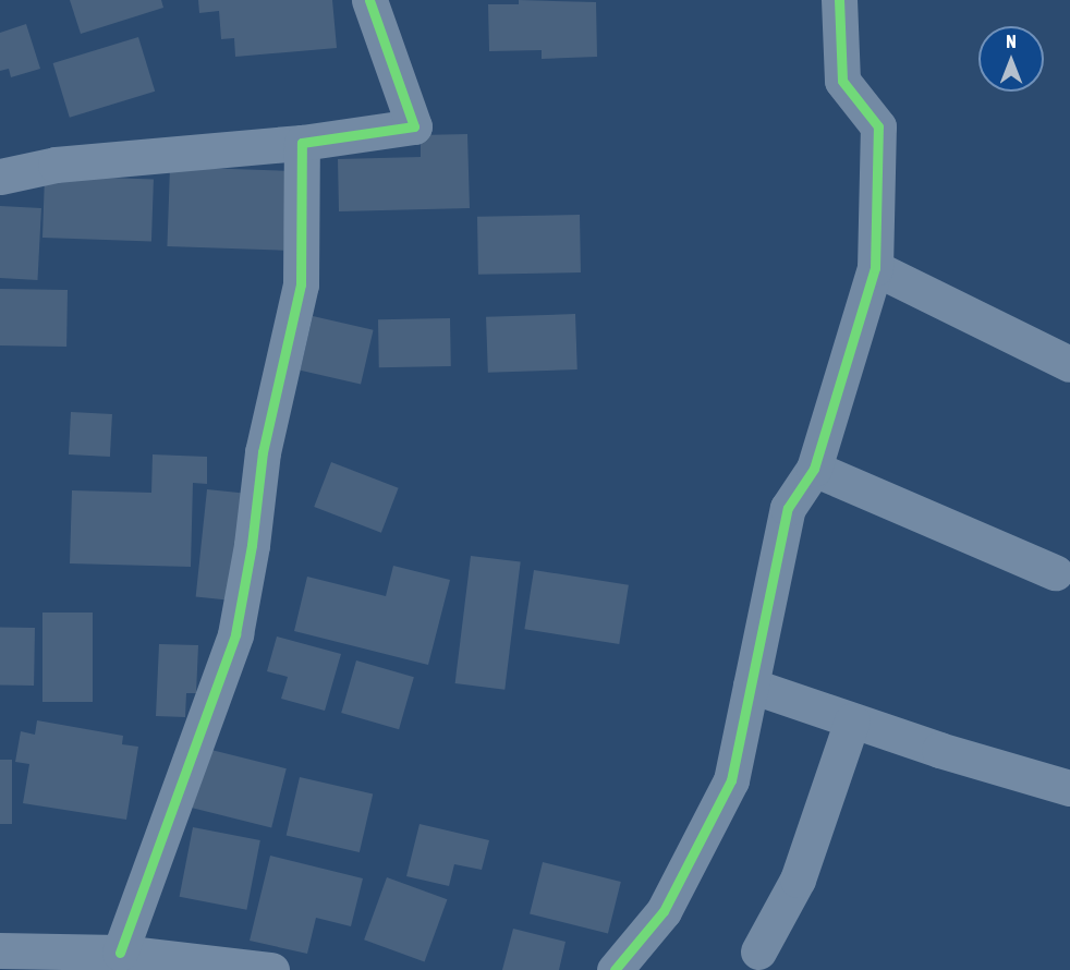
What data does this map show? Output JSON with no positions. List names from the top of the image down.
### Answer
{
  "north": "top"
}
